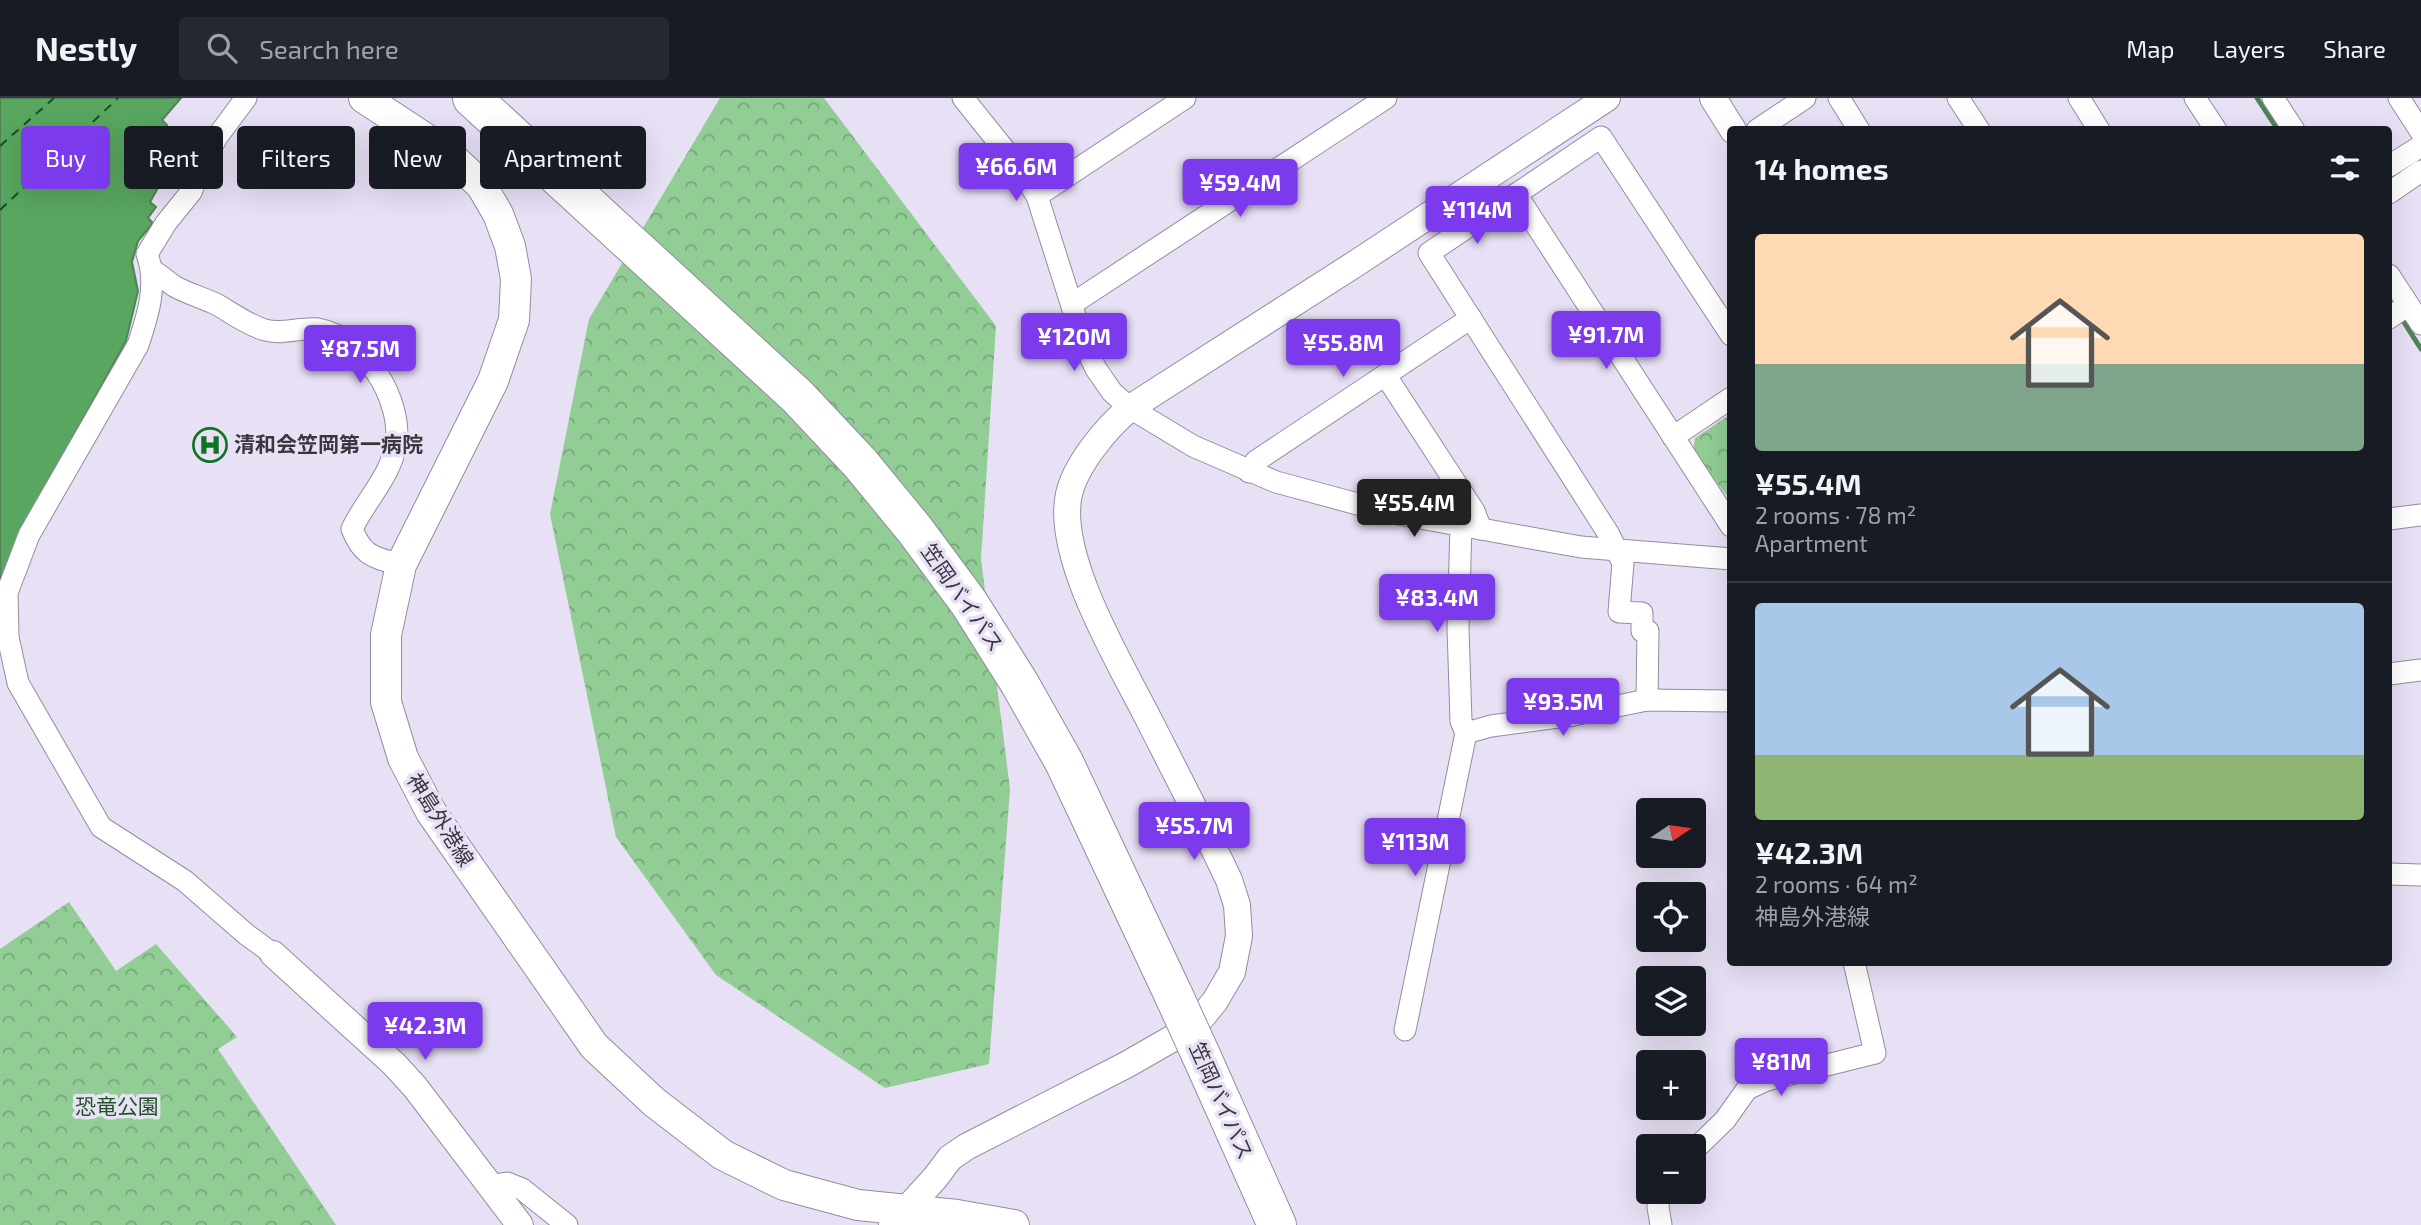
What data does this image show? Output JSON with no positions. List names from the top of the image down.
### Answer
{
  "streets": {
    "highway": ["笠岡バイパス"],
    "main road": ["神島外港線"]
  },
  "parks": ["恐竜公園"],
  "places": {
    "hospital": ["清和会笠岡第一病院"]
  },
  "north": "right",
  "page": {
    "header": "Nestly",
    "search": "Search here",
    "nav": ["Map", "Layers", "Share"],
    "chip": [
      "Buy",
      "Rent",
      "Filters",
      "New",
      "Apartment"
    ],
    "heading": "14 homes",
    "price": [
      "¥66.6M",
      "¥59.4M",
      "¥114M",
      "¥91.7M",
      "¥120M",
      "¥55.8M",
      "¥87.5M",
      "¥55.4M",
      "¥83.4M",
      "¥93.5M",
      "¥55.7M",
      "¥113M",
      "¥42.3M",
      "¥81M"
    ],
    "list": [
      {
        "name": "¥55.4M",
        "note": "2 rooms · 78 m² · Apartment"
      },
      {
        "name": "¥42.3M",
        "note": "2 rooms · 64 m² · 神島外港線"
      }
    ],
    "map_buttons": ["+", "−"]
  }
}
